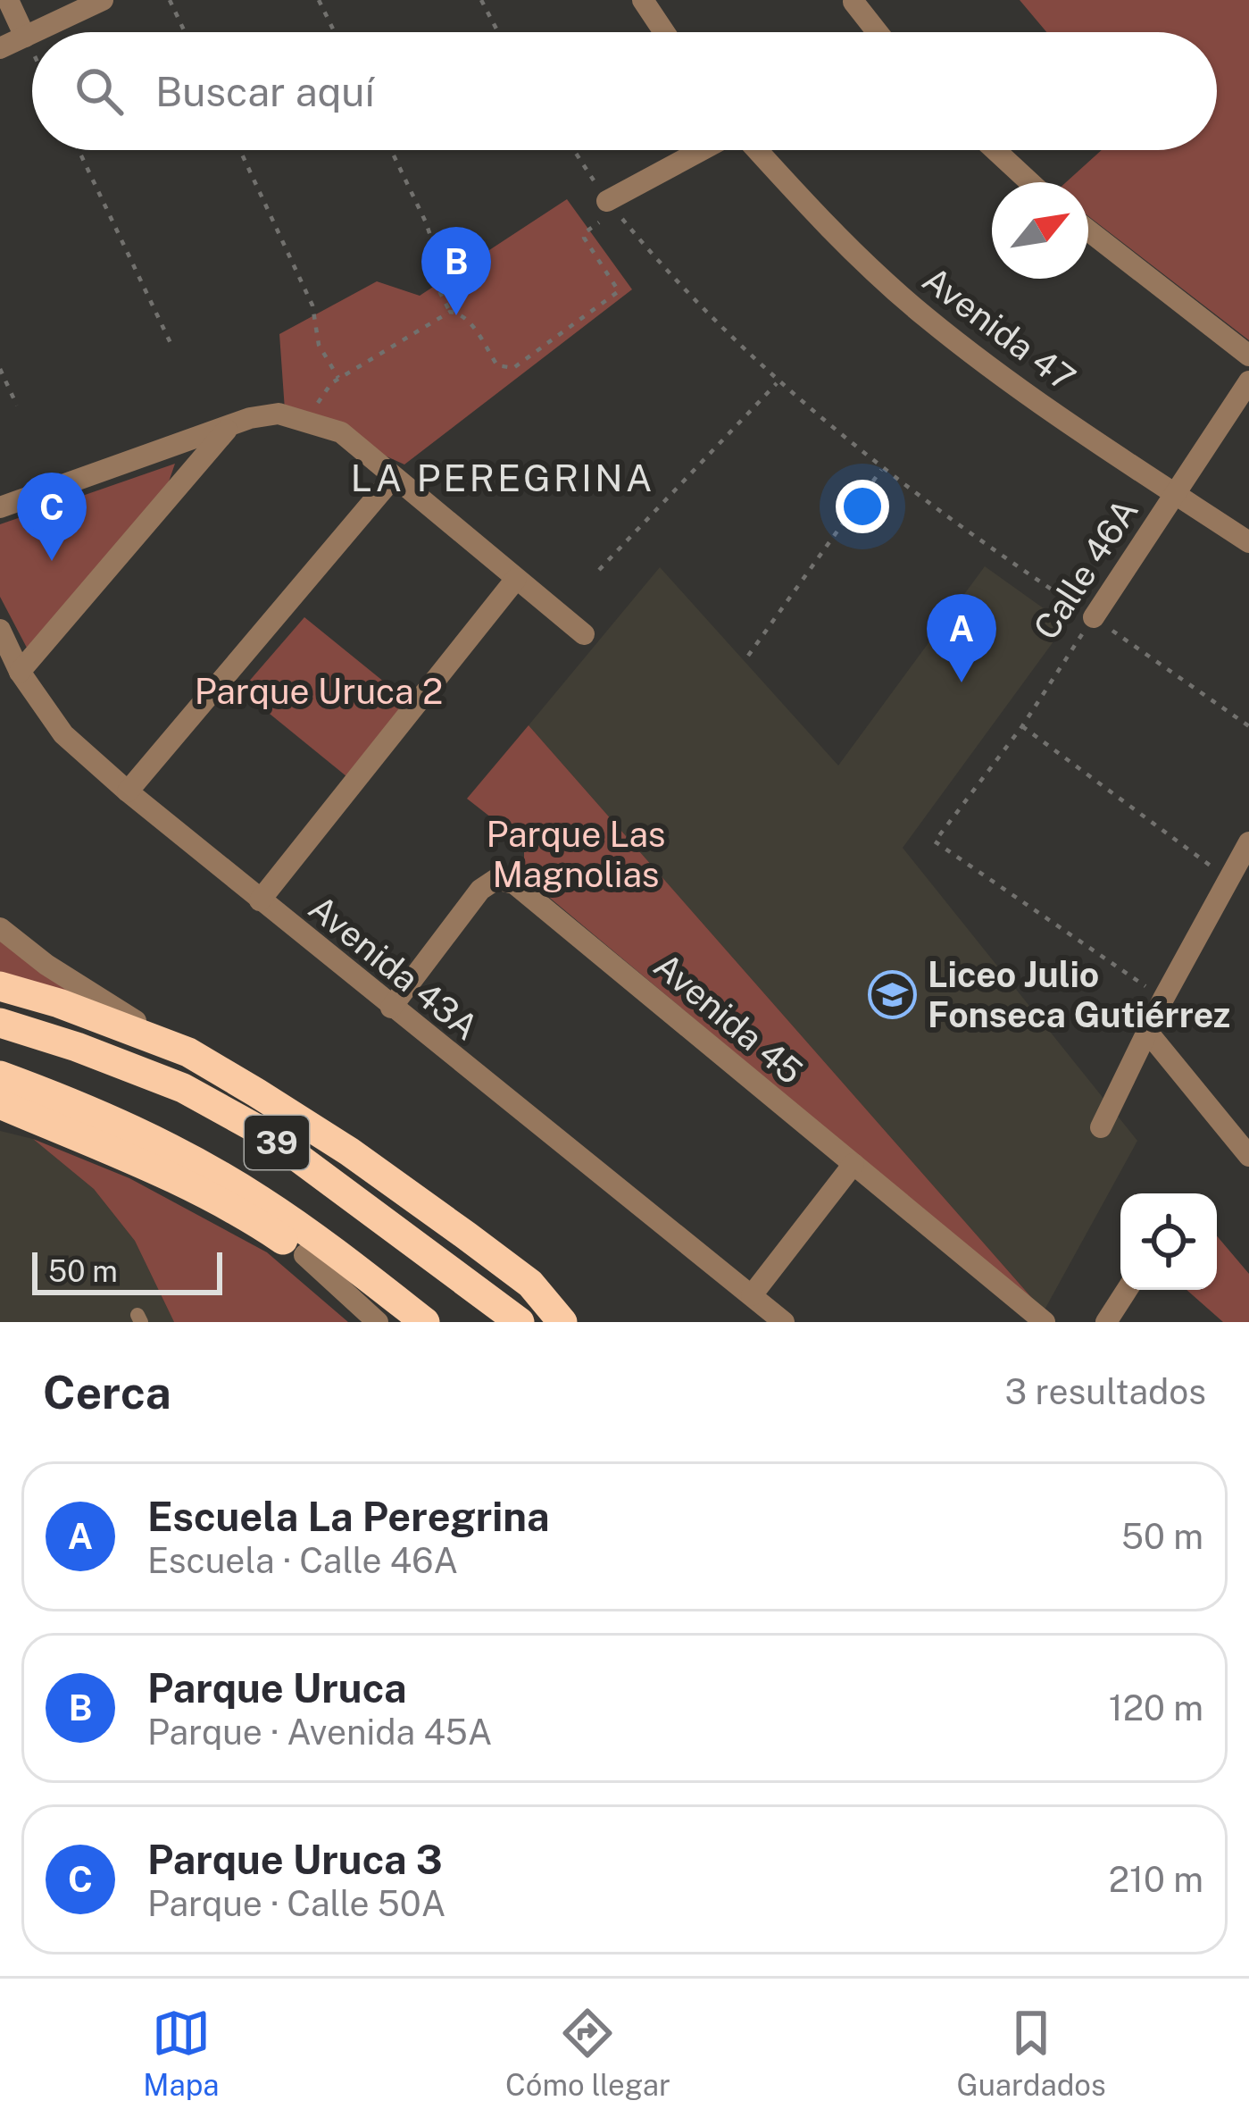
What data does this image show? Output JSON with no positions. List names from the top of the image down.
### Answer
{
  "streets": {
    "highway": ["39"],
    "street": [
      "Avenida 47",
      "Calle 46A",
      "Avenida 43A",
      "Avenida 45"
    ]
  },
  "crossings": [
    ["Avenida 47", "Calle 46A"],
    ["Avenida 43A", "Avenida 45"]
  ],
  "districts": ["LA PEREGRINA"],
  "parks": ["Parque Uruca 2", "Parque Las Magnolias"],
  "places": {
    "school or university": ["Liceo Julio Fonseca Gutiérrez"]
  },
  "scale_bar": "50 m",
  "north": "top right",
  "page": {
    "search": "Buscar aquí",
    "pins": ["B", "C", "A"],
    "scale": "50 m",
    "heading": ["Cerca", "3 resultados"],
    "list": [
      {
        "mark": "A",
        "name": "Escuela La Peregrina",
        "note": "Escuela · Calle 46A",
        "value": "50 m"
      },
      {
        "mark": "B",
        "name": "Parque Uruca",
        "note": "Parque · Avenida 45A",
        "value": "120 m"
      },
      {
        "mark": "C",
        "name": "Parque Uruca 3",
        "note": "Parque · Calle 50A",
        "value": "210 m"
      }
    ],
    "nav": ["Mapa", "Cómo llegar", "Guardados"]
  }
}
